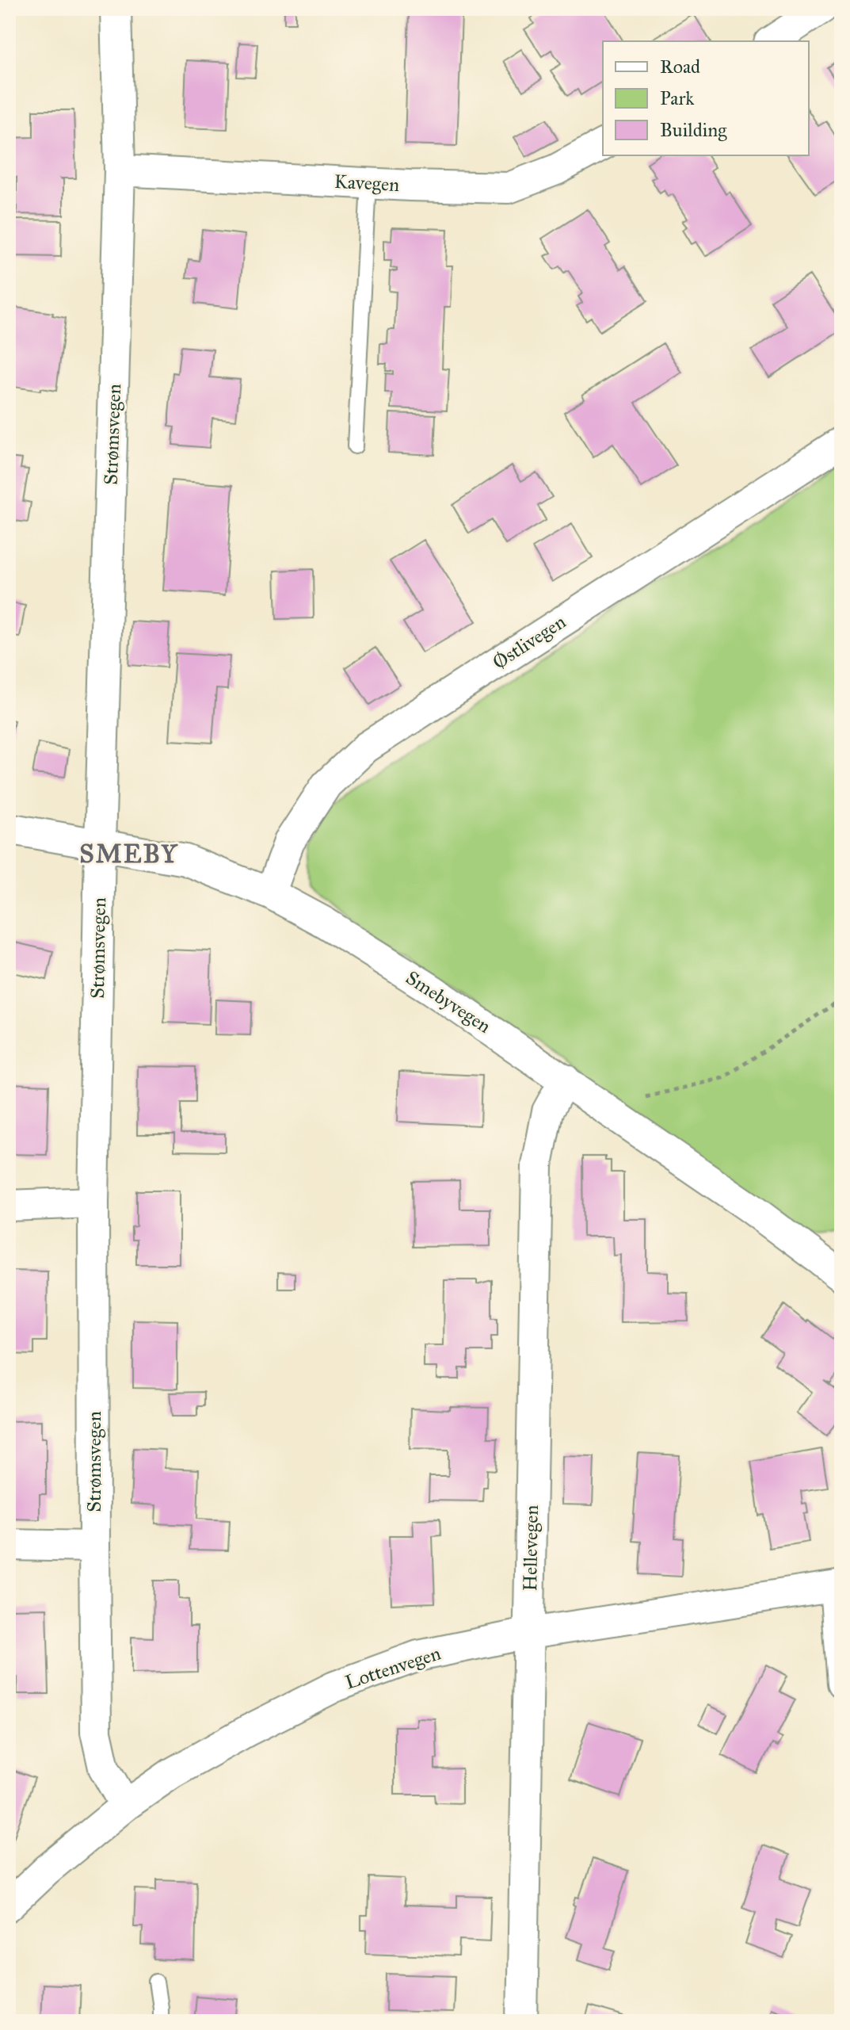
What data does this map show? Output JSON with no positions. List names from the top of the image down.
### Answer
{
  "streets": {
    "street": [
      "Kavegen",
      "Strømsvegen",
      "Østlivegen",
      "Smebyvegen",
      "Hellevegen",
      "Lottenvegen"
    ]
  },
  "crossings": [
    ["Kavegen", "Strømsvegen"],
    ["Strømsvegen", "Smebyvegen"],
    ["Strømsvegen", "Lottenvegen"],
    ["Østlivegen", "Smebyvegen"],
    ["Smebyvegen", "Hellevegen"],
    ["Hellevegen", "Lottenvegen"]
  ],
  "districts": ["SMEBY"],
  "legend": ["Road", "Park", "Building"]
}
